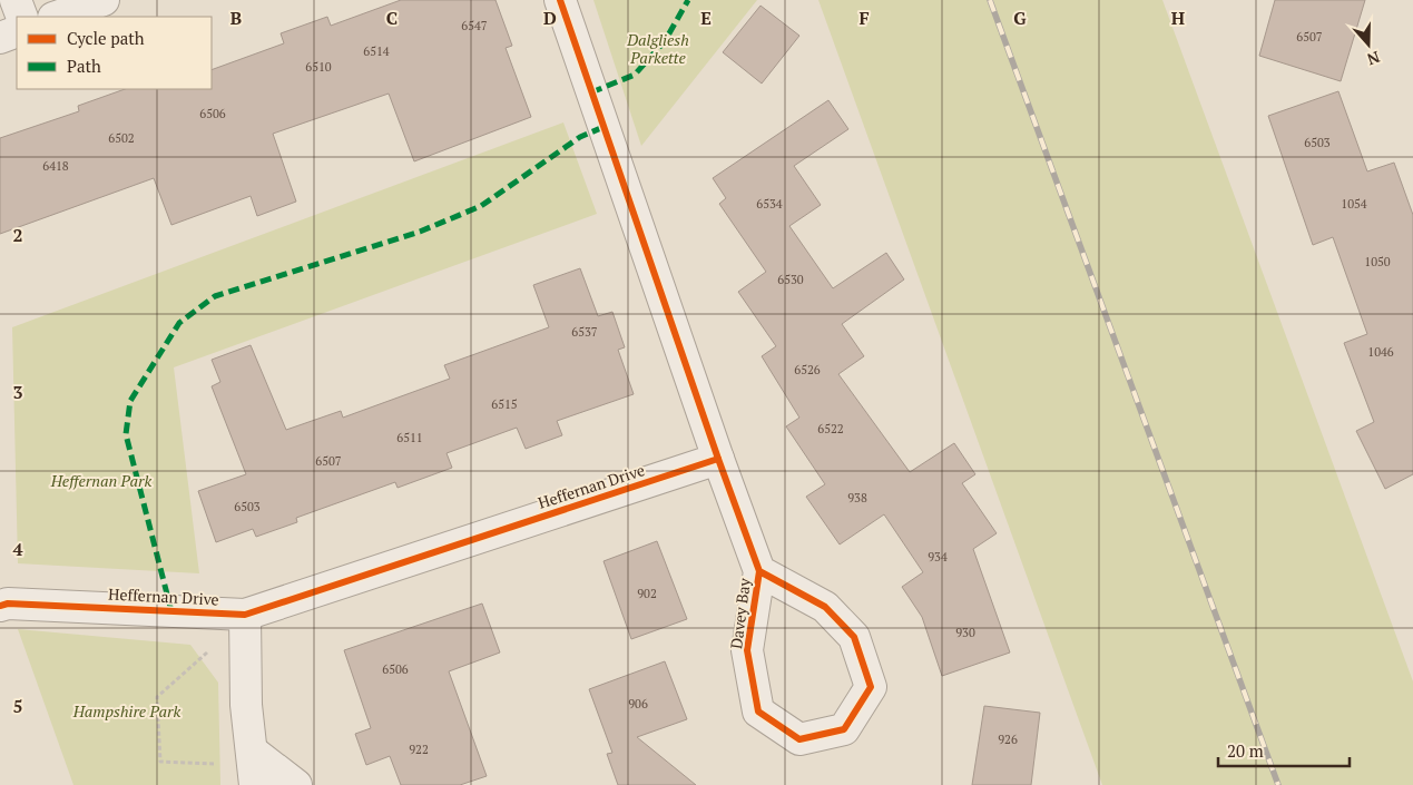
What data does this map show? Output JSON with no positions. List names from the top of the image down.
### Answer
{
  "streets": {
    "street": ["Heffernan Drive", "Davey Bay"]
  },
  "crossings": [
    ["Heffernan Drive", "Davey Bay"]
  ],
  "parks": ["Dalgliesh Parkette", "Heffernan Park", "Hampshire Park"],
  "house_numbers": [
    "6547",
    "6507",
    "6514",
    "6510",
    "6506",
    "6502",
    "6503",
    "6418",
    "6534",
    "1054",
    "1050",
    "6530",
    "6537",
    "1046",
    "6526",
    "6515",
    "6522",
    "6511",
    "6507",
    "938",
    "6503",
    "934",
    "902",
    "930",
    "6506",
    "906",
    "926",
    "922"
  ],
  "legend": ["Cycle path", "Path"],
  "scale_bar": "20 m",
  "north": "bottom",
  "grid": {
    "columns": [
      "B",
      "C",
      "D",
      "E",
      "F",
      "G",
      "H"
    ],
    "rows": [
      "2",
      "3",
      "4",
      "5"
    ]
  }
}
